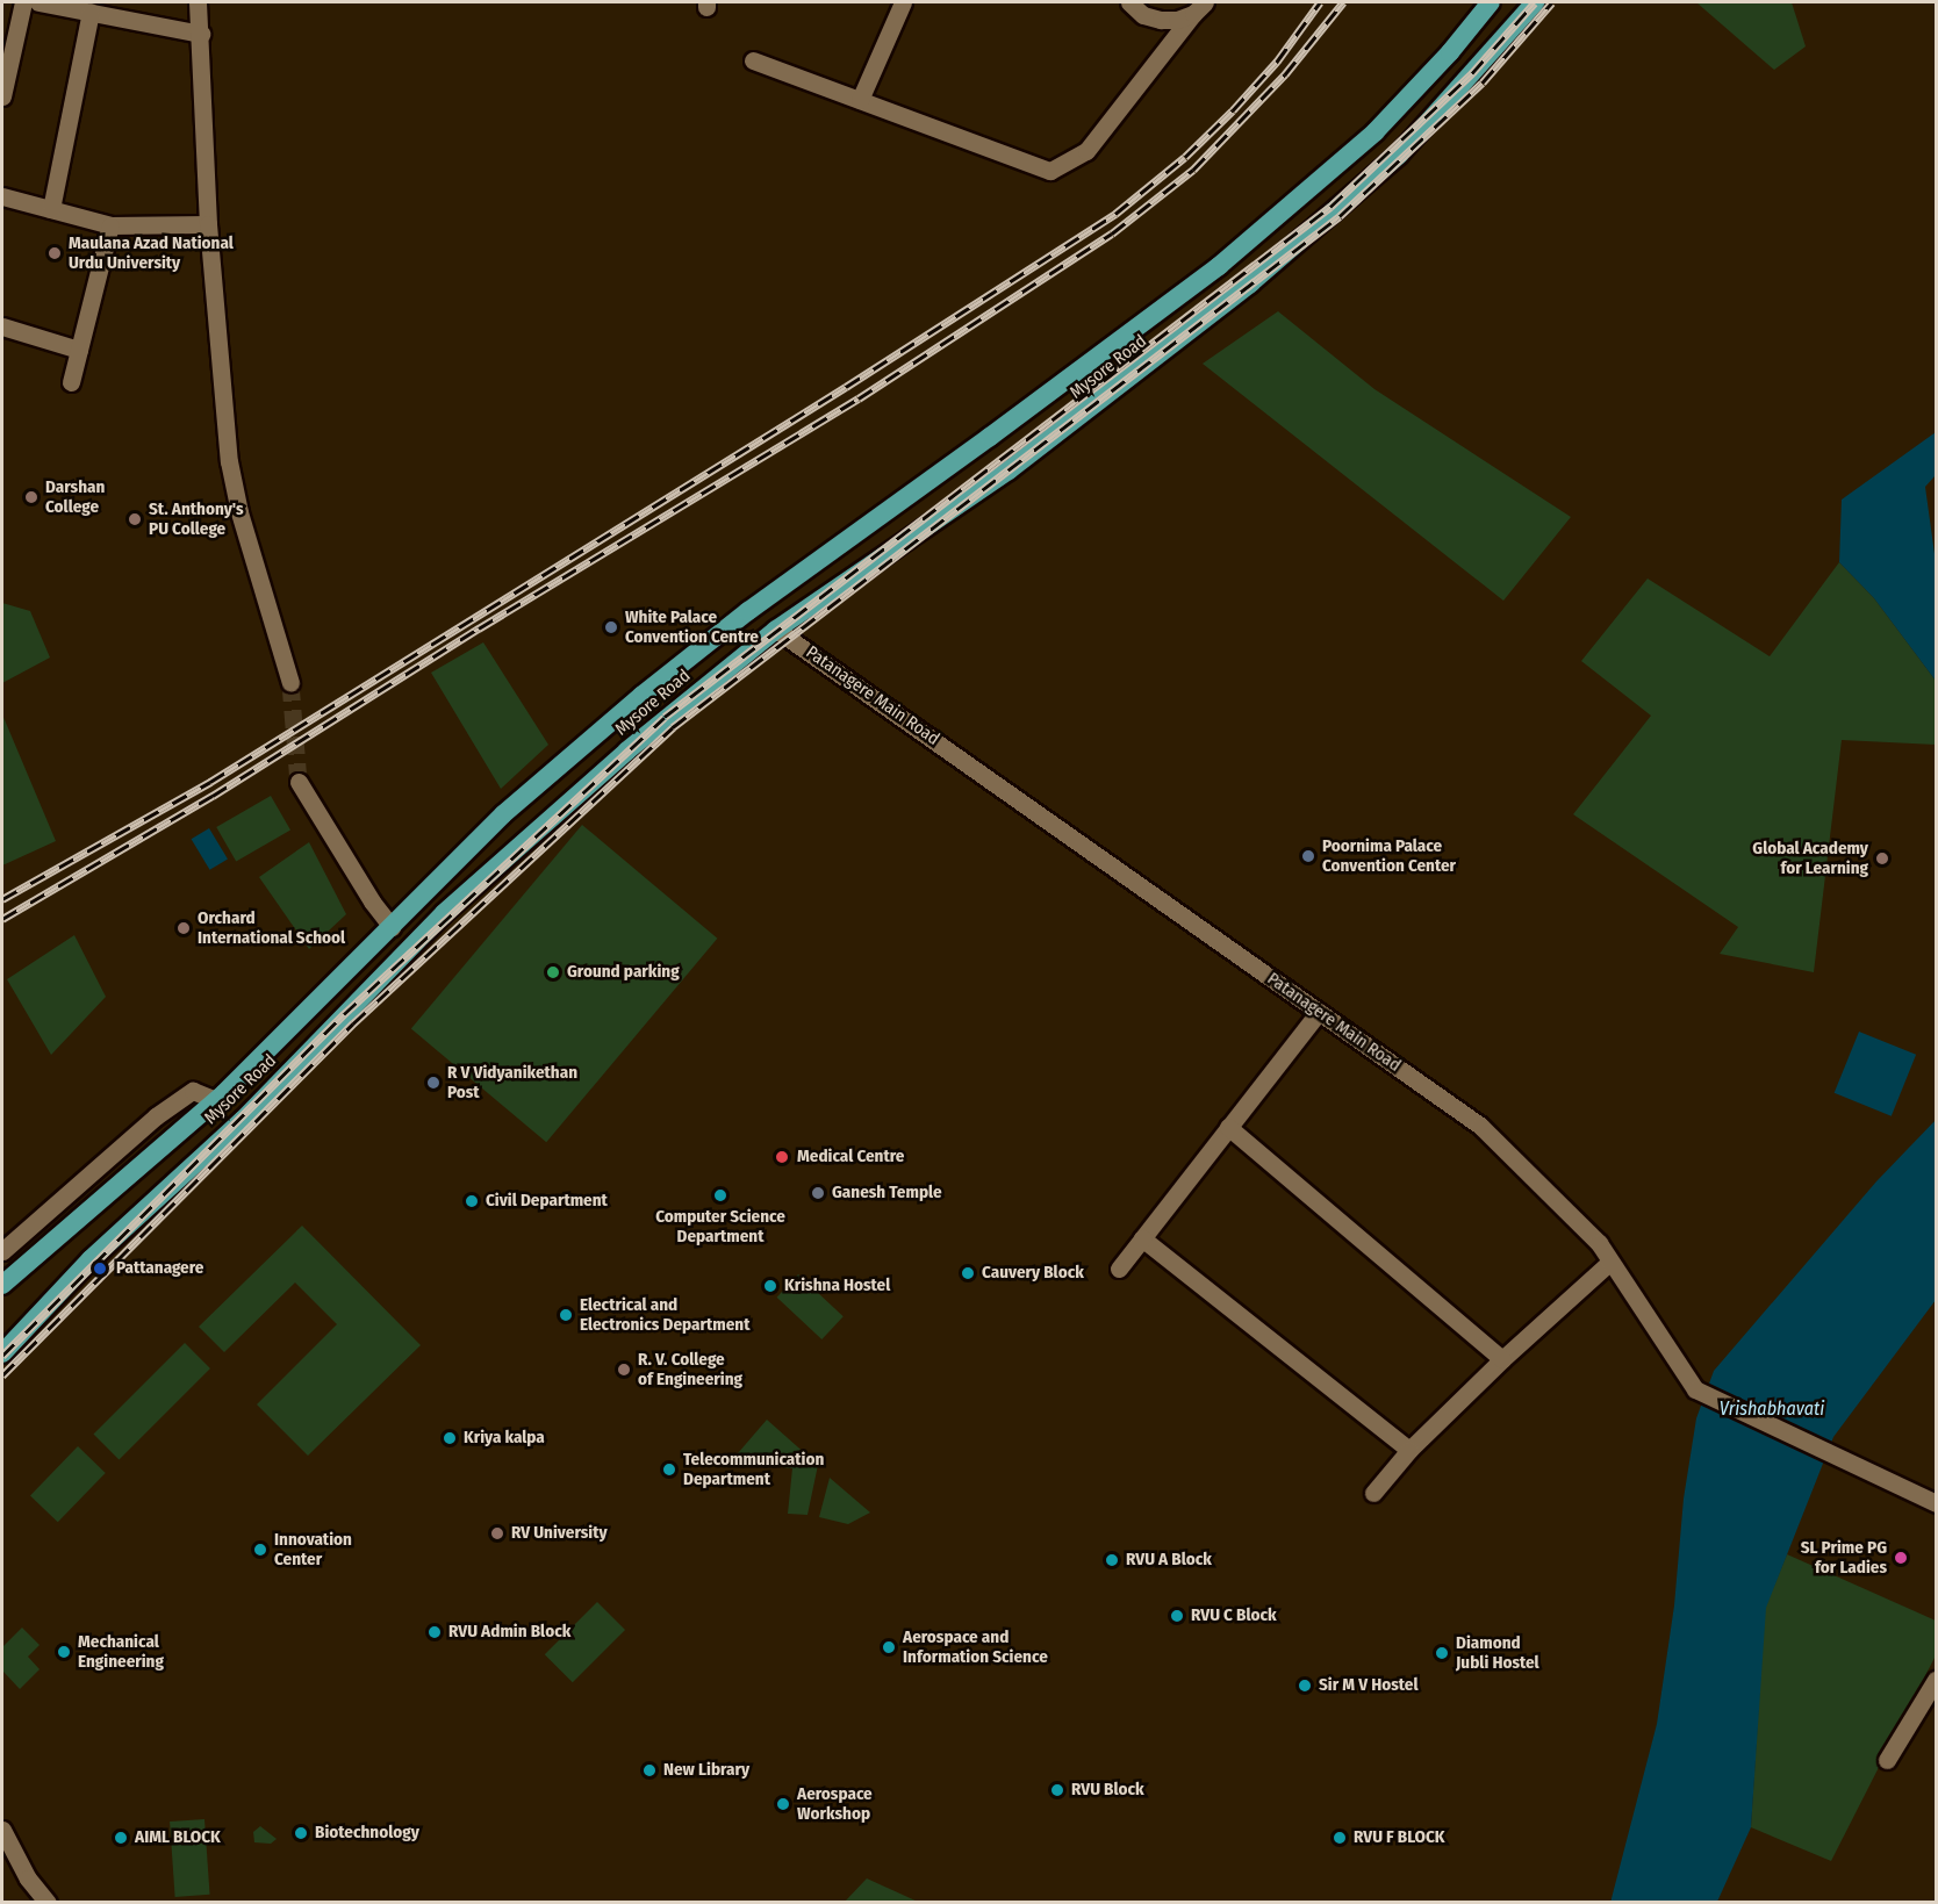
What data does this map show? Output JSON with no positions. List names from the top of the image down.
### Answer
{
  "streets": {
    "highway": ["Mysore Road"],
    "street": ["Patanagere Main Road"]
  },
  "crossings": [
    ["Mysore Road", "Patanagere Main Road"]
  ],
  "water": ["Vrishabhavati"],
  "places": [
    "Maulana Azad National Urdu University",
    "Darshan College",
    "St. Anthony's PU College",
    "White Palace Convention Centre",
    "Poornima Palace Convention Center",
    "Global Academy for Learning",
    "Orchard International School",
    "Ground parking",
    "R V Vidyanikethan Post",
    "Medical Centre",
    "Ganesh Temple",
    "Computer Science Department",
    "Civil Department",
    "Pattanagere",
    "Cauvery Block",
    "Krishna Hostel",
    "Electrical and Electronics Department",
    "R. V. College of Engineering",
    "Kriya kalpa",
    "Telecommunication Department",
    "RV University",
    "Innovation Center",
    "SL Prime PG for Ladies",
    "RVU A Block",
    "RVU C Block",
    "RVU Admin Block",
    "Aerospace and Information Science",
    "Mechanical Engineering",
    "Diamond Jubli Hostel",
    "Sir M V Hostel",
    "New Library",
    "RVU Block",
    "Aerospace Workshop",
    "Biotechnology",
    "AIML BLOCK",
    "RVU F BLOCK"
  ]
}
